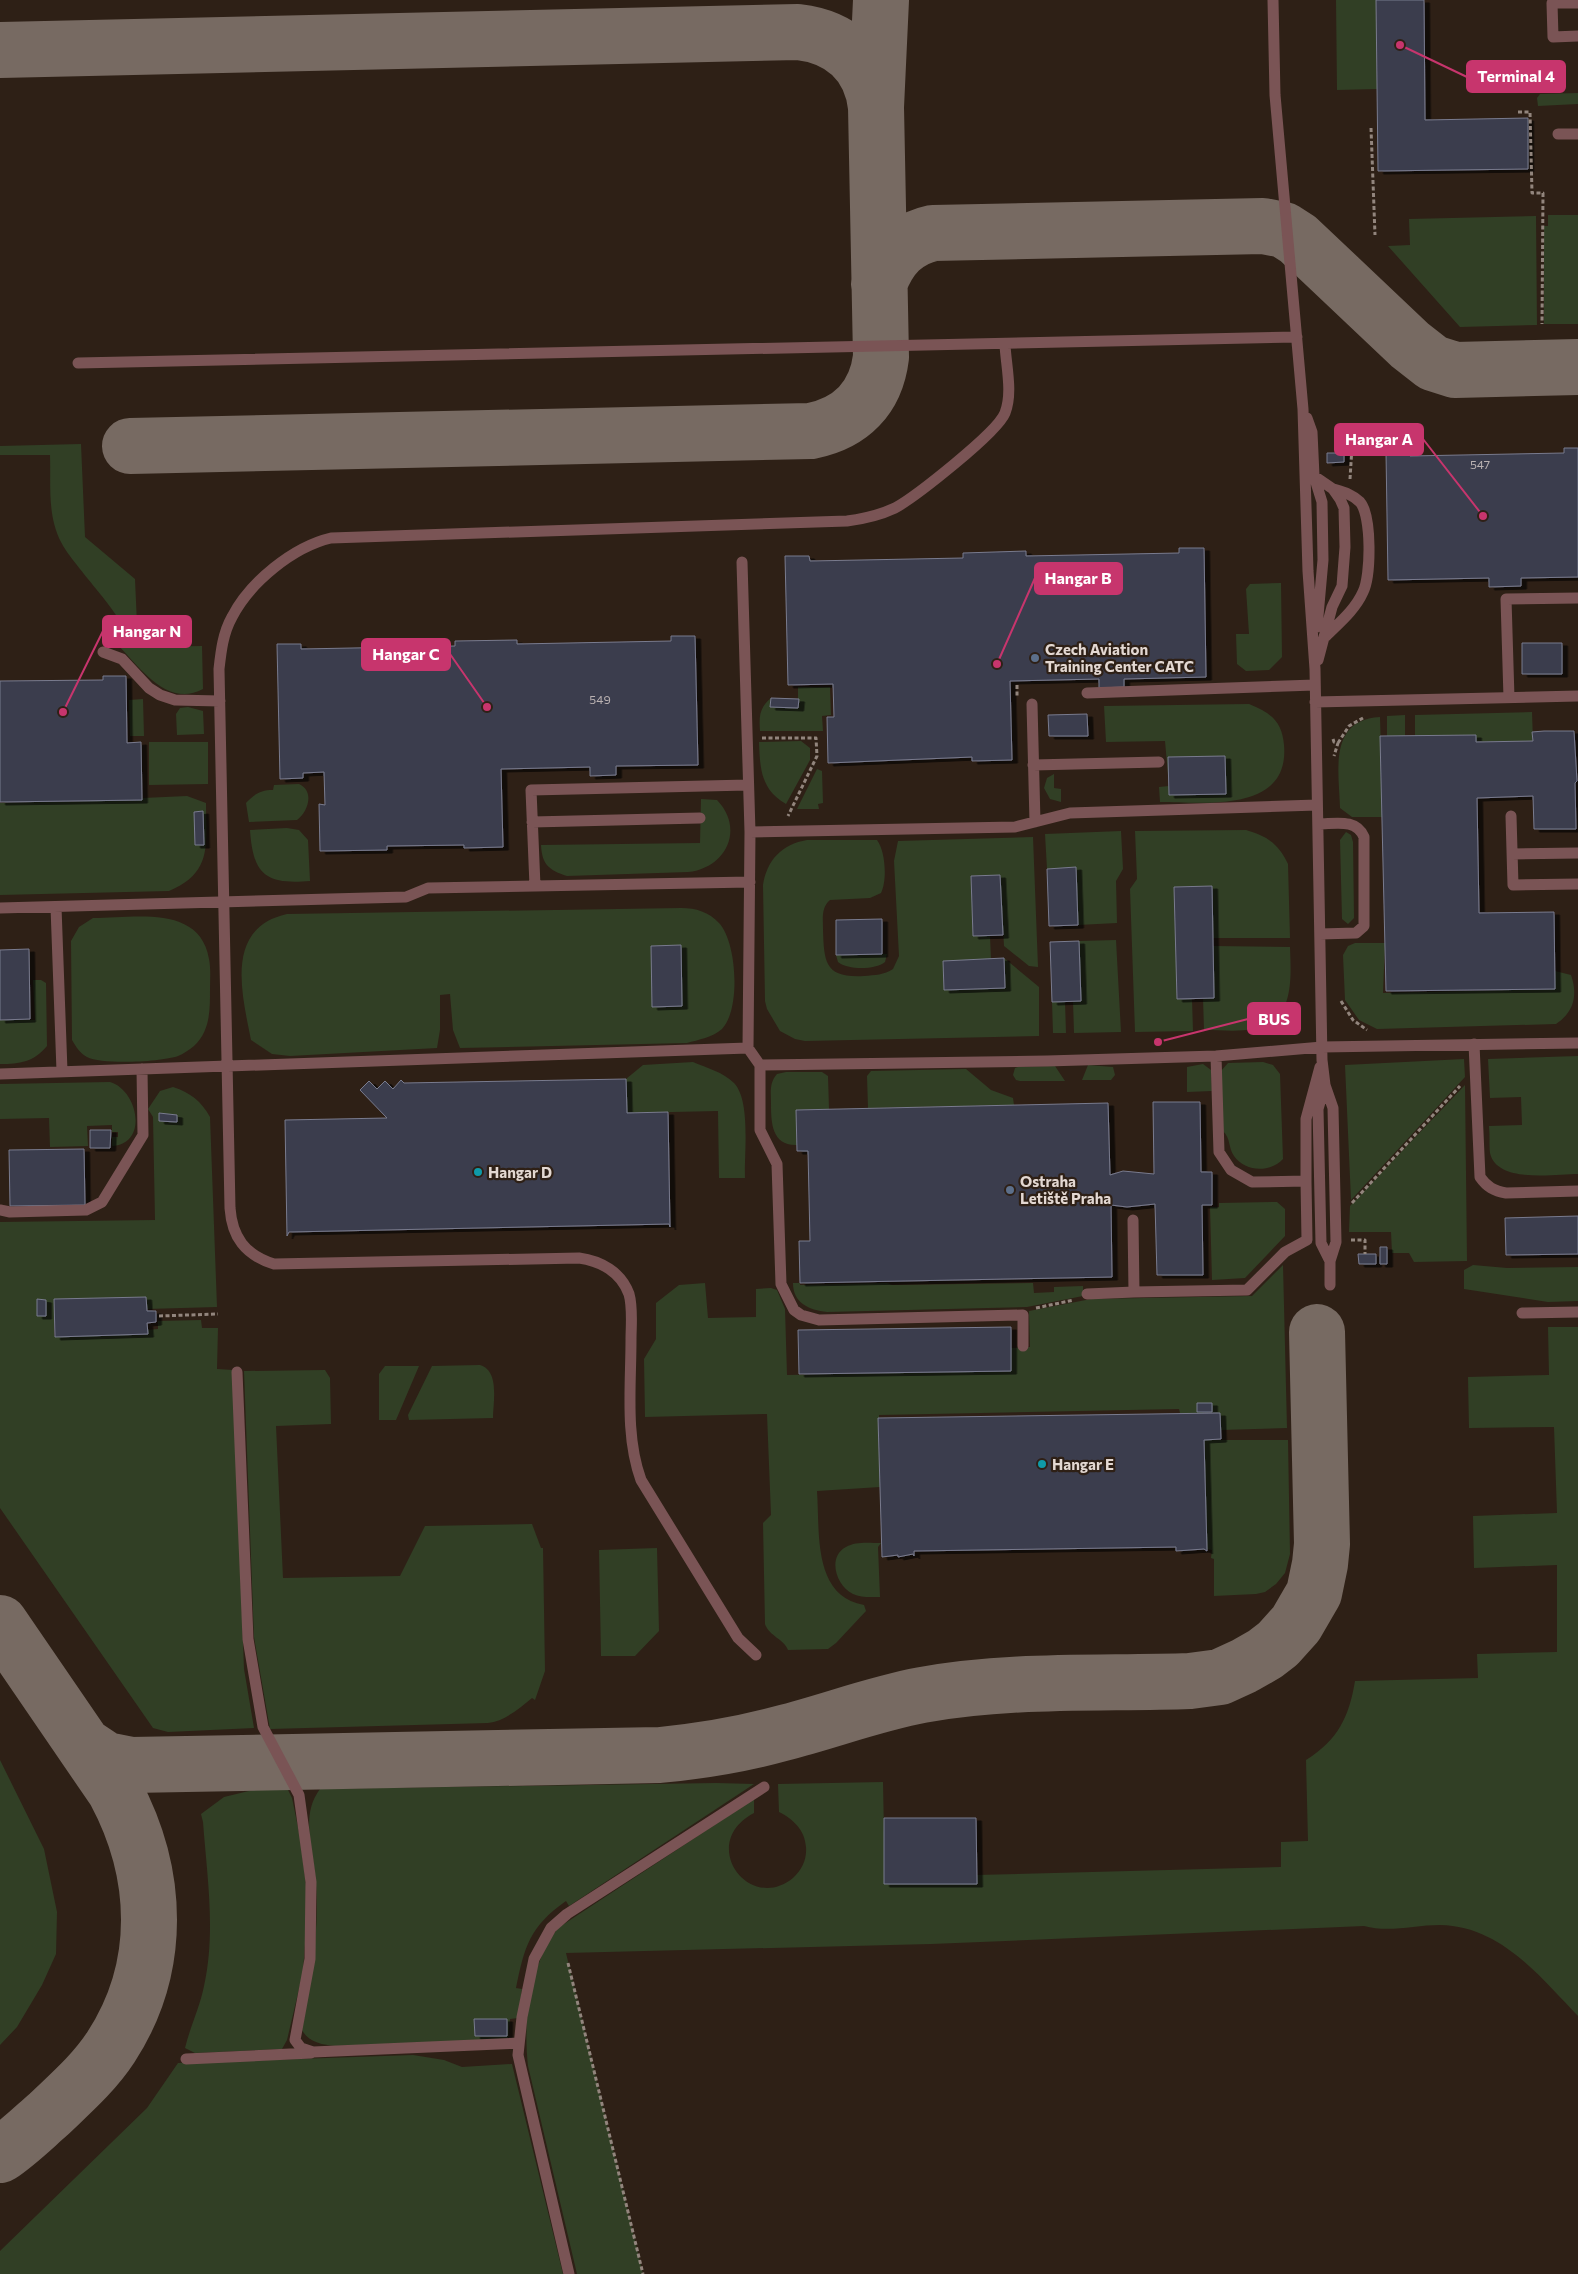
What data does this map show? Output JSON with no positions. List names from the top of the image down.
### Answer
{
  "places": [
    "Terminal 4",
    "Hangar A",
    "Czech Aviation Training Center CATC",
    "Hangar B",
    "Hangar C",
    "Hangar N",
    "BUS",
    "Hangar D",
    "Ostraha Letiště Praha",
    "Hangar E"
  ],
  "house_numbers": ["547", "549"]
}
